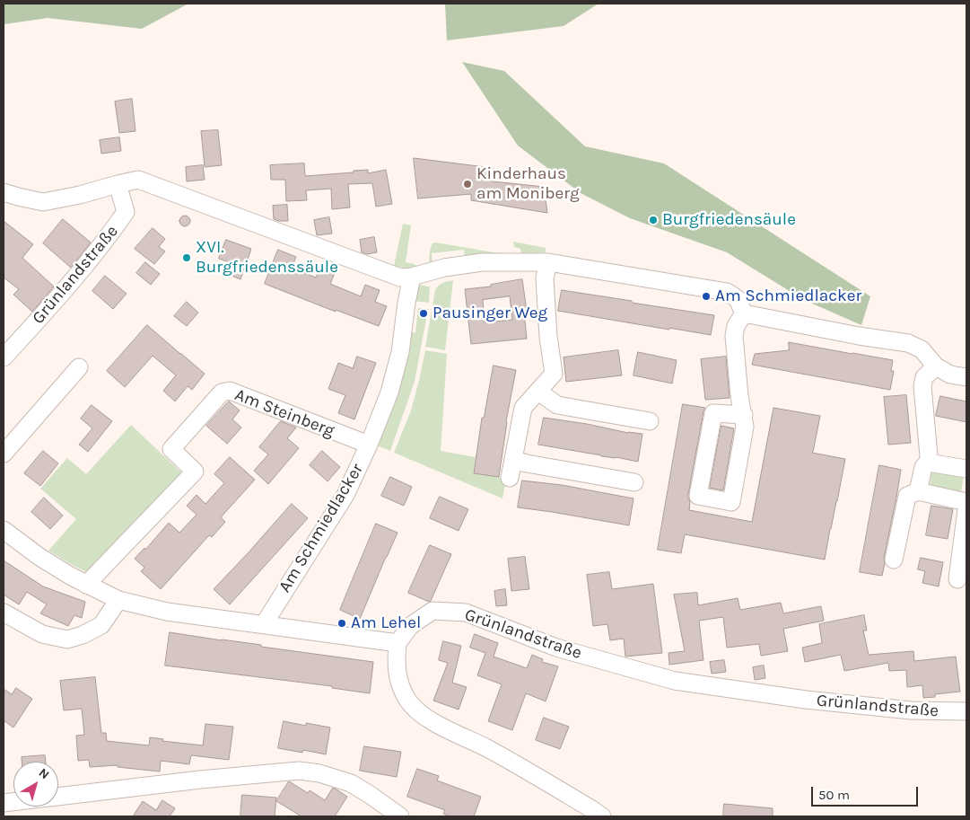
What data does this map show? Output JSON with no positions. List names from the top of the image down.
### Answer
{
  "streets": {
    "street": ["Grünlandstraße", "Am Steinberg", "Am Schmiedlacker"]
  },
  "crossings": [
    ["Am Steinberg", "Am Schmiedlacker"]
  ],
  "places": [
    "Kinderhaus am Moniberg",
    "Burgfriedensäule",
    "XVI. Burgfriedenssäule",
    "Am Schmiedlacker",
    "Pausinger Weg",
    "Am Lehel"
  ],
  "scale_bar": "50 m",
  "north": "top right"
}
